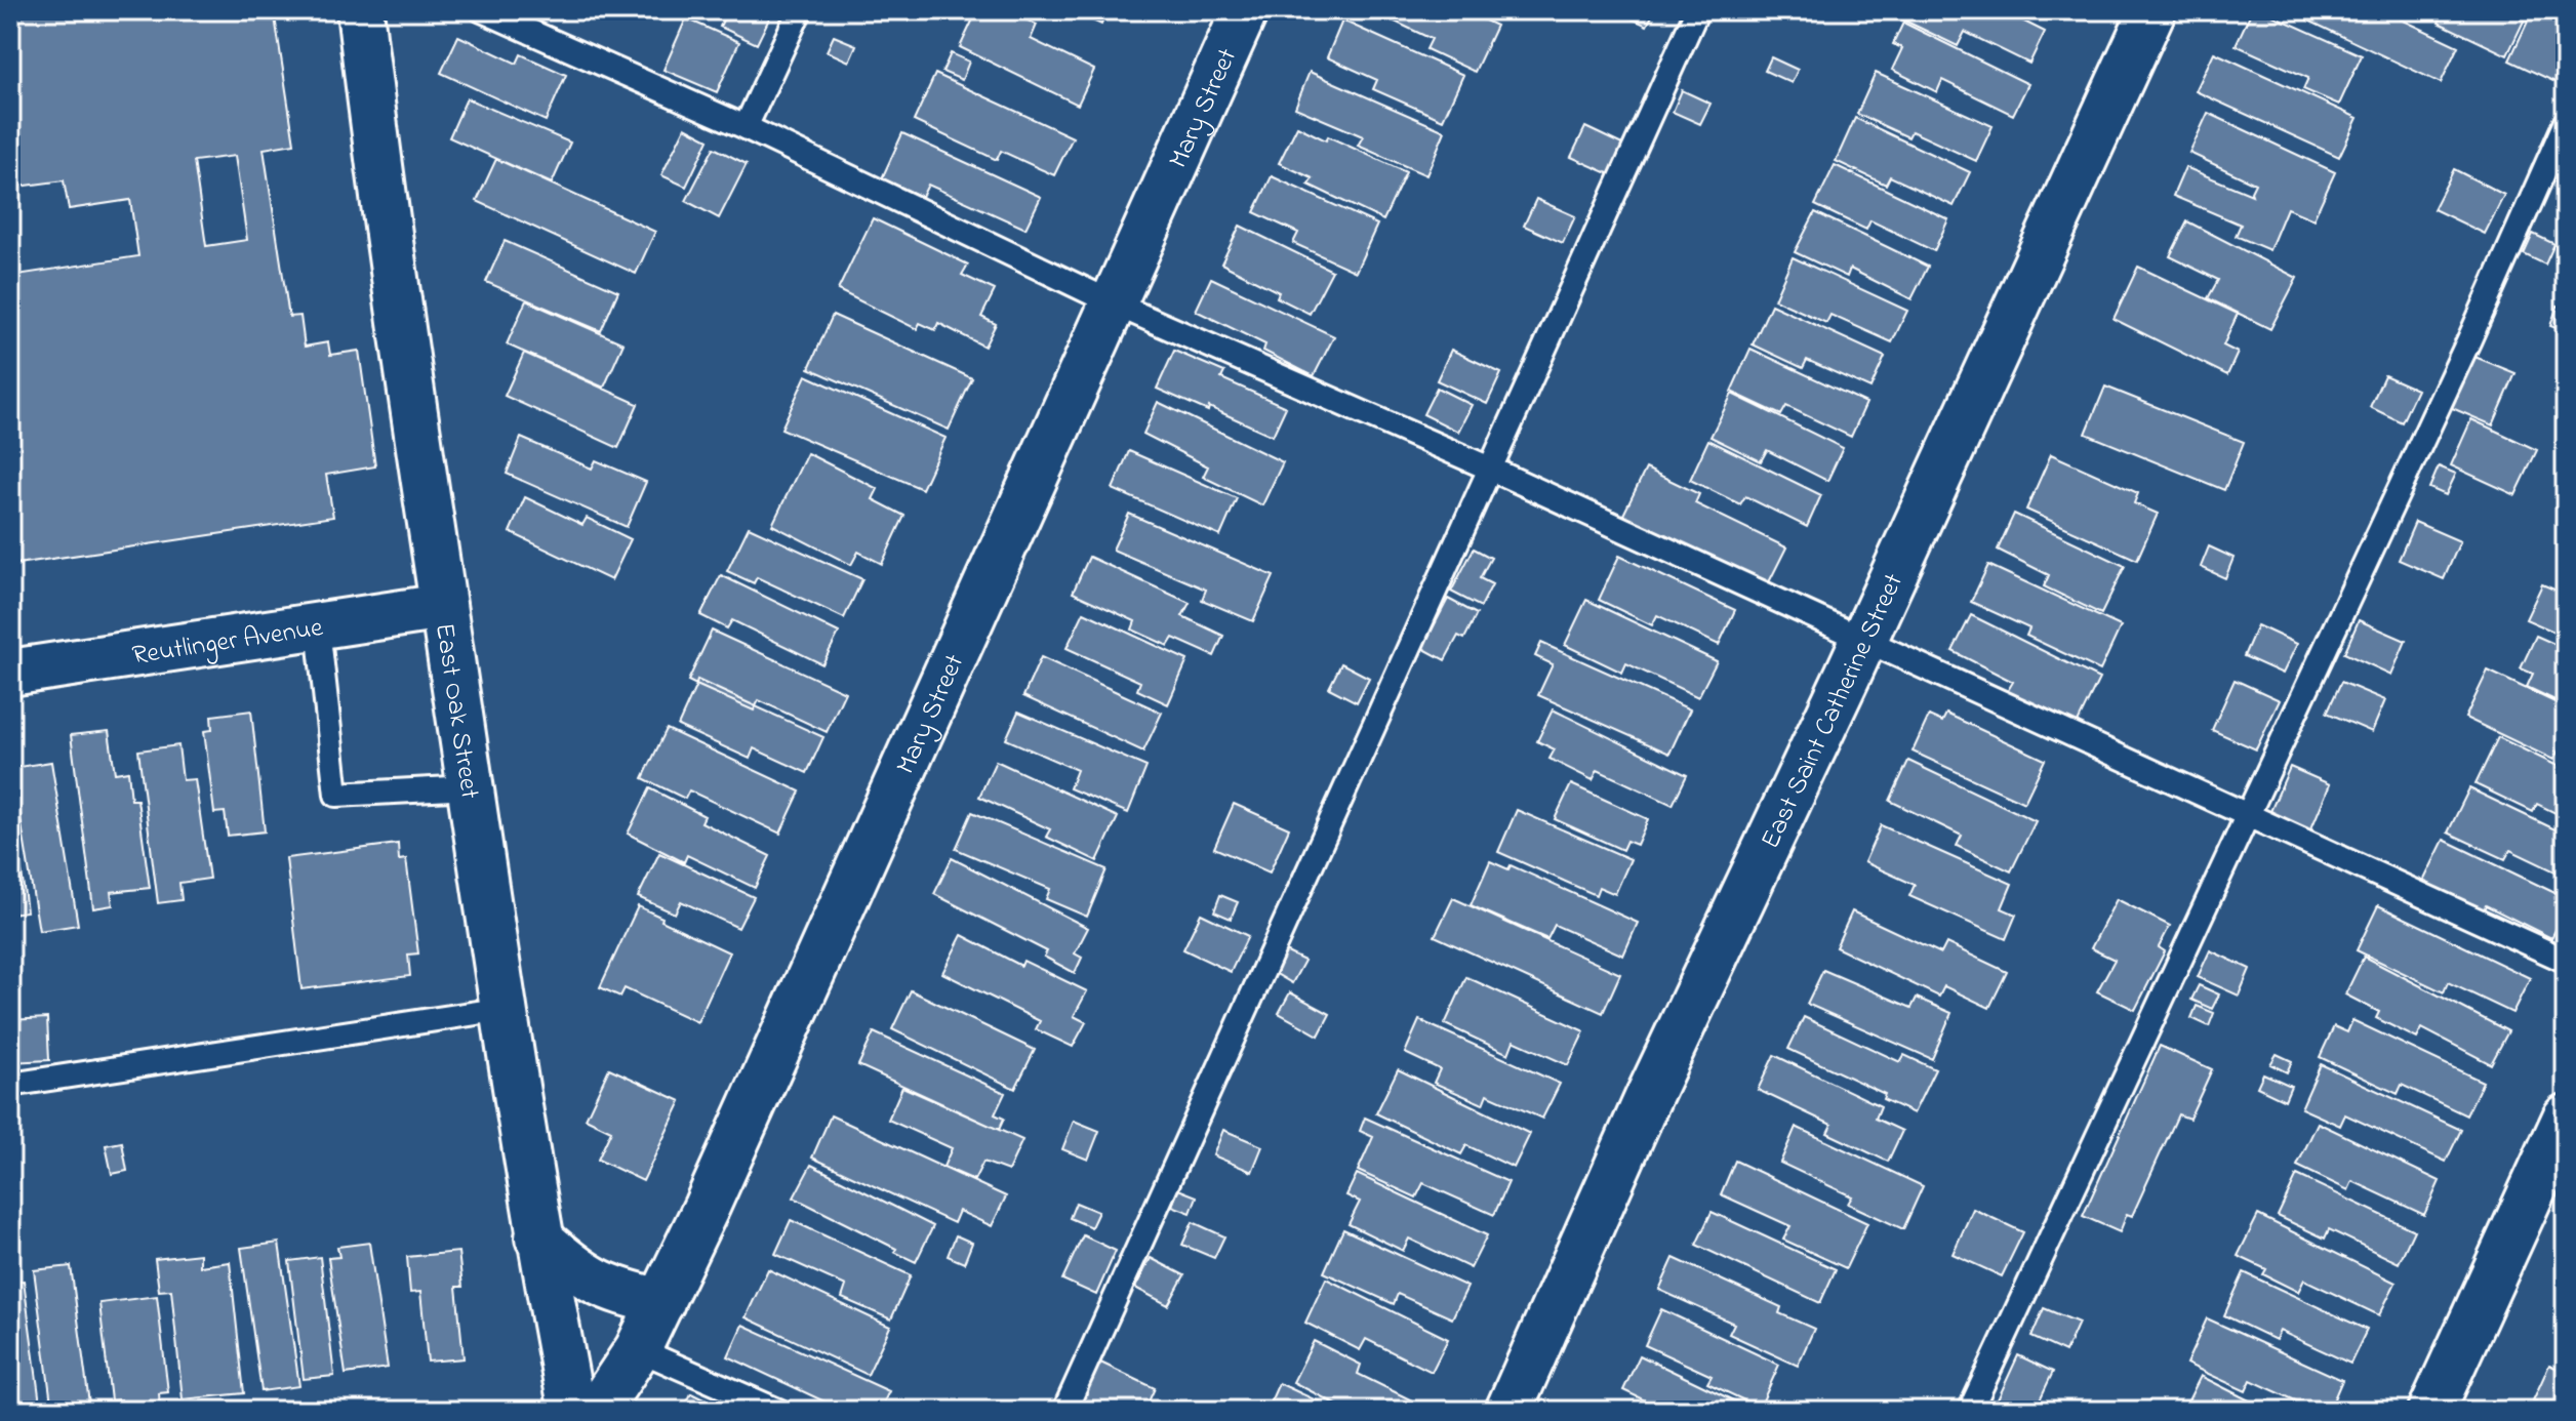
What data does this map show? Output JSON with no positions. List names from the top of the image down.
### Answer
{
  "streets": {
    "street": [
      "Mary Street",
      "Reutlinger Avenue",
      "East Saint Catherine Street",
      "East Oak Street"
    ]
  },
  "crossings": [
    ["Reutlinger Avenue", "East Oak Street"]
  ]
}
